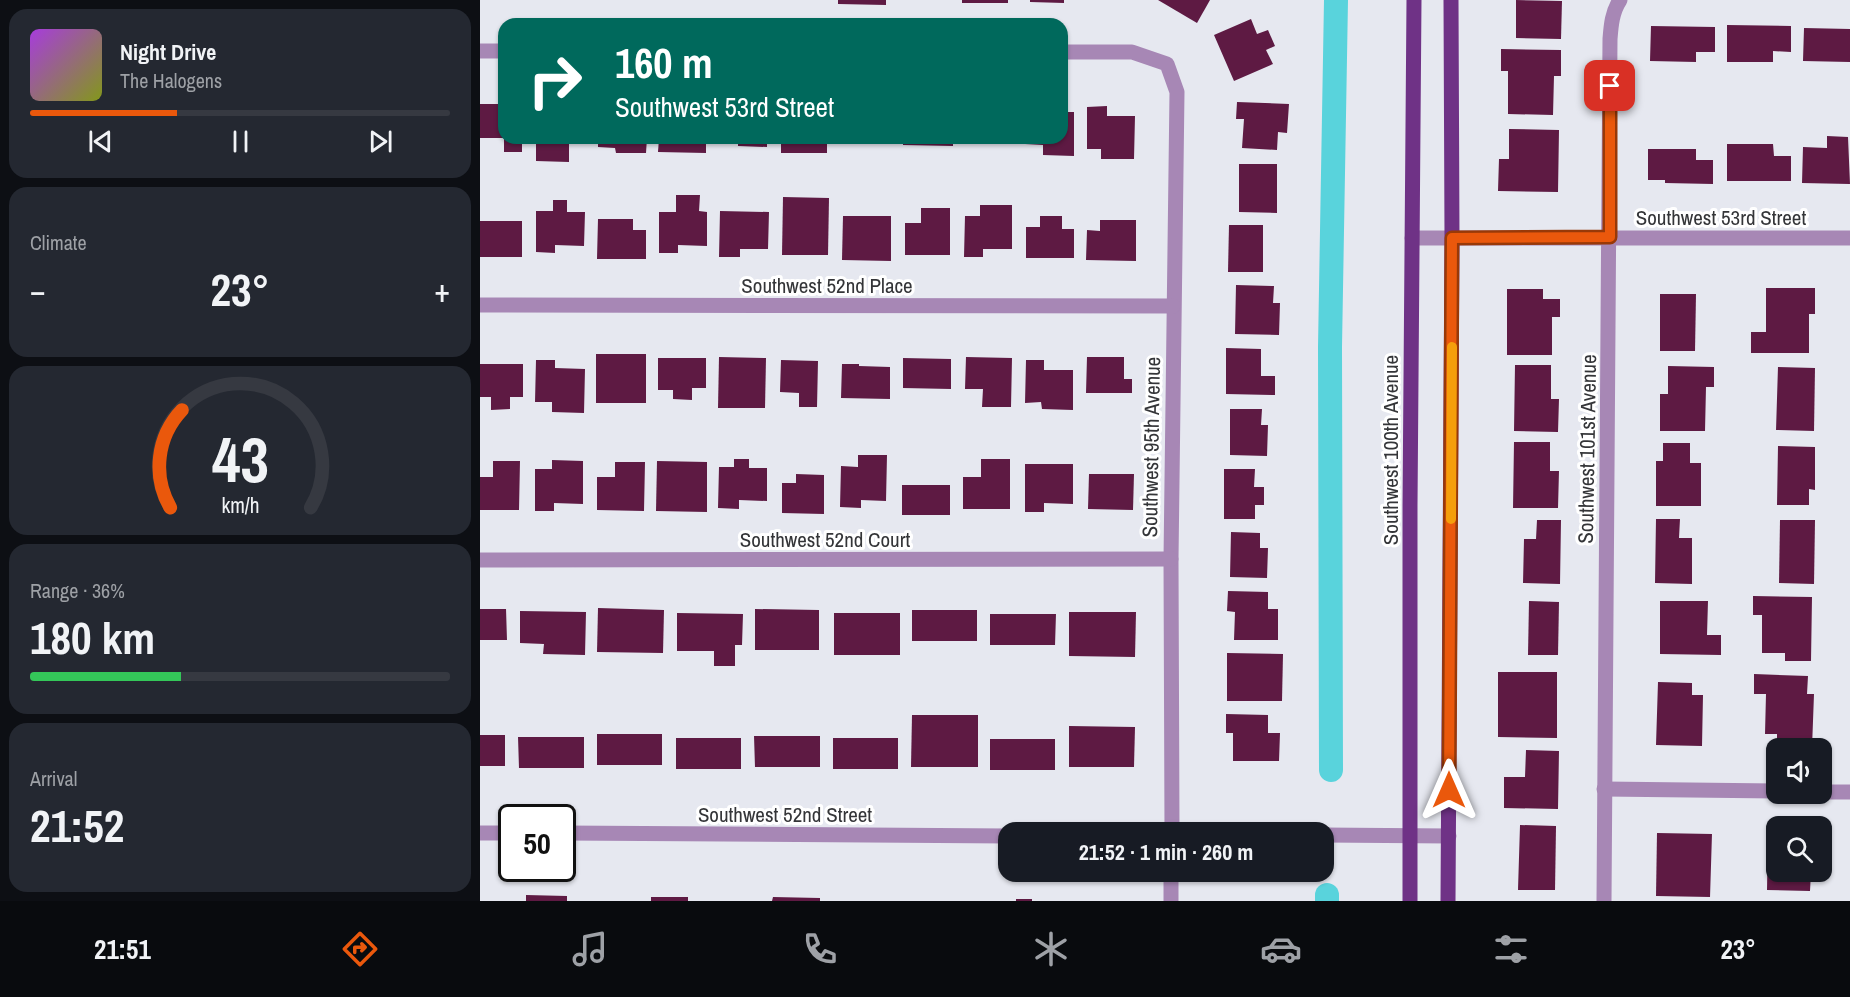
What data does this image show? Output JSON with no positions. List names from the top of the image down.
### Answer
{
  "streets": {
    "main road": ["Southwest 100th Avenue"],
    "street": [
      "Southwest 53rd Street",
      "Southwest 52nd Place",
      "Southwest 95th Avenue",
      "Southwest 101st Avenue",
      "Southwest 52nd Court",
      "Southwest 52nd Street"
    ]
  },
  "crossings": [
    ["Southwest 53rd Street", "Southwest 101st Avenue"],
    ["Southwest 53rd Street", "Southwest 100th Avenue"],
    ["Southwest 52nd Place", "Southwest 95th Avenue"],
    ["Southwest 95th Avenue", "Southwest 52nd Court"]
  ],
  "page": {
    "turn": ["160 m", "Southwest 53rd Street"],
    "song": ["Night Drive", "The Halogens"],
    "tile": [
      "Climate",
      ["Range · 36%", "180 km"],
      ["Arrival", "21:52"]
    ],
    "heat": ["−", "23°", "+"],
    "limit": "50",
    "trip": "21:52 · 1 min · 260 m",
    "tabs": ["21:51", "23°"],
    "gauge": ["43", "km/h"]
  }
}
